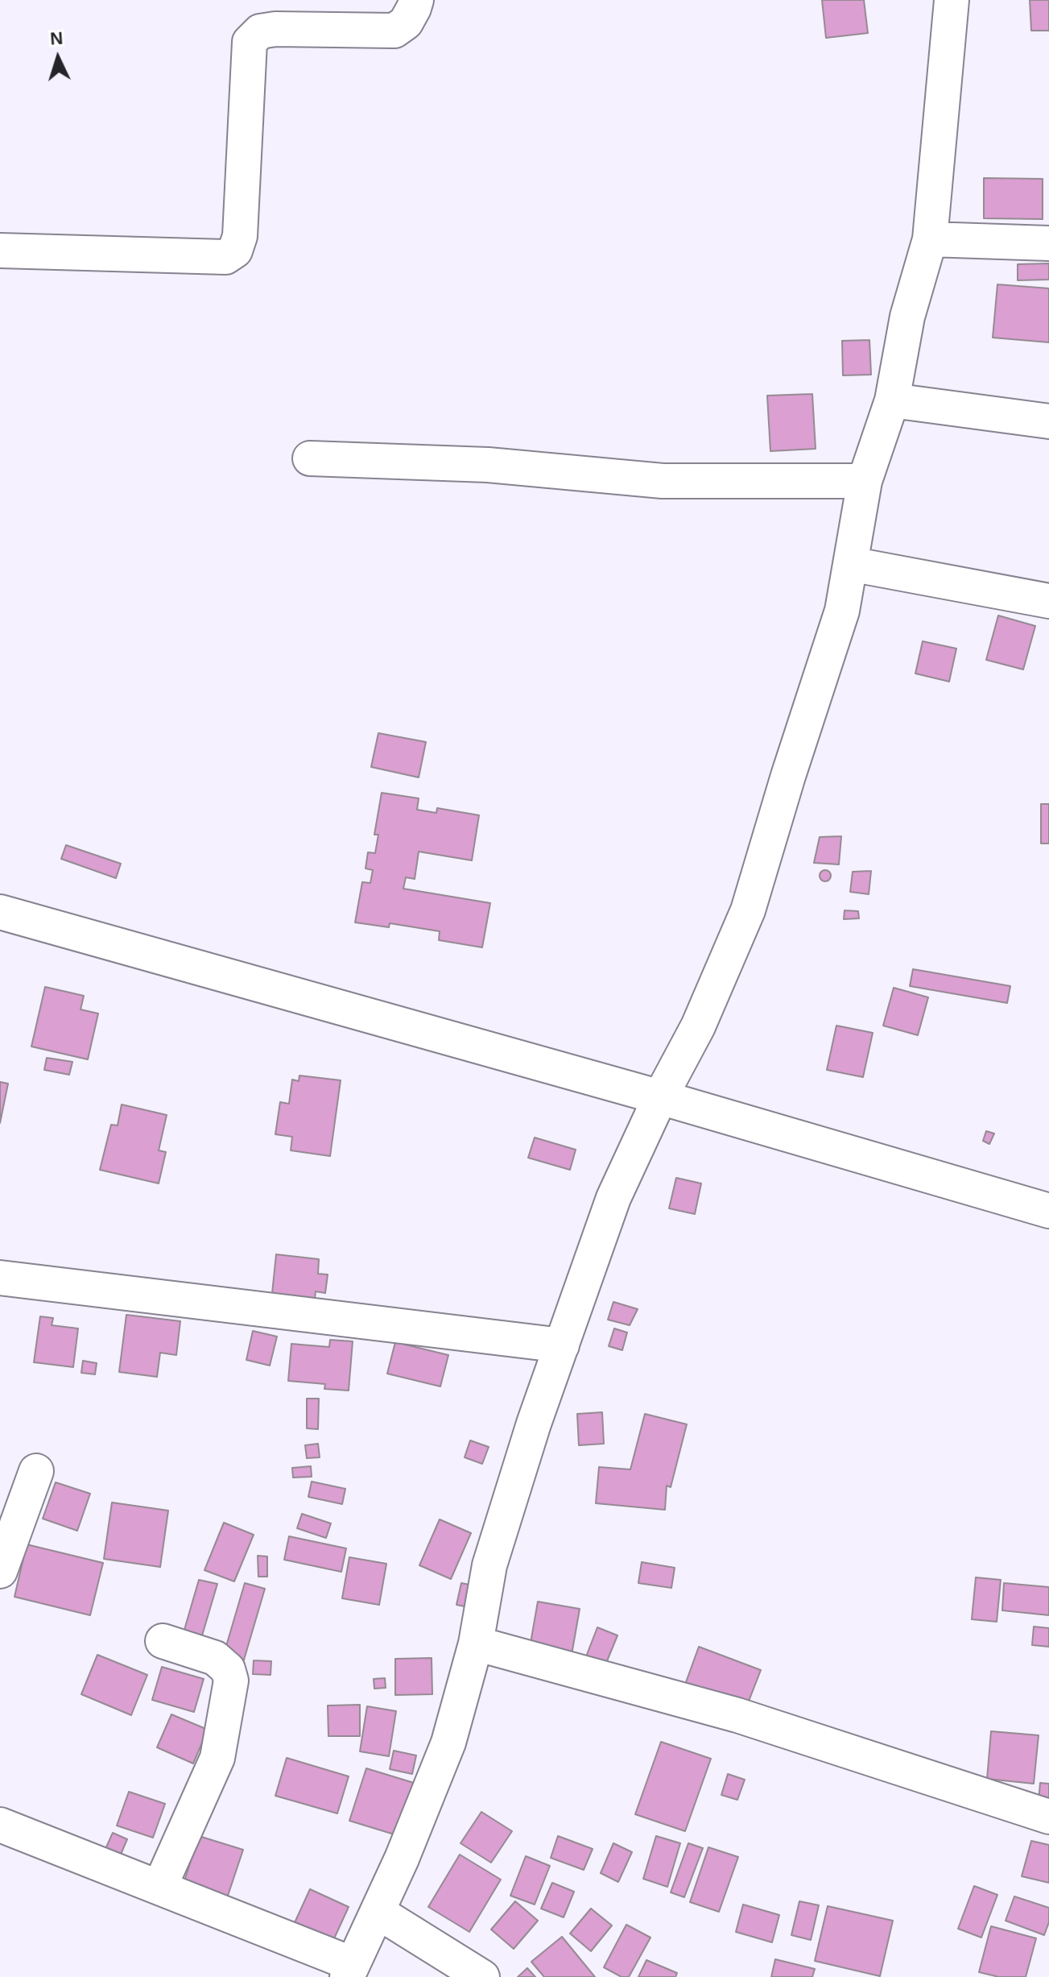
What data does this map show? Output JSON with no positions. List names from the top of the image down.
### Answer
{
  "north": "top"
}
